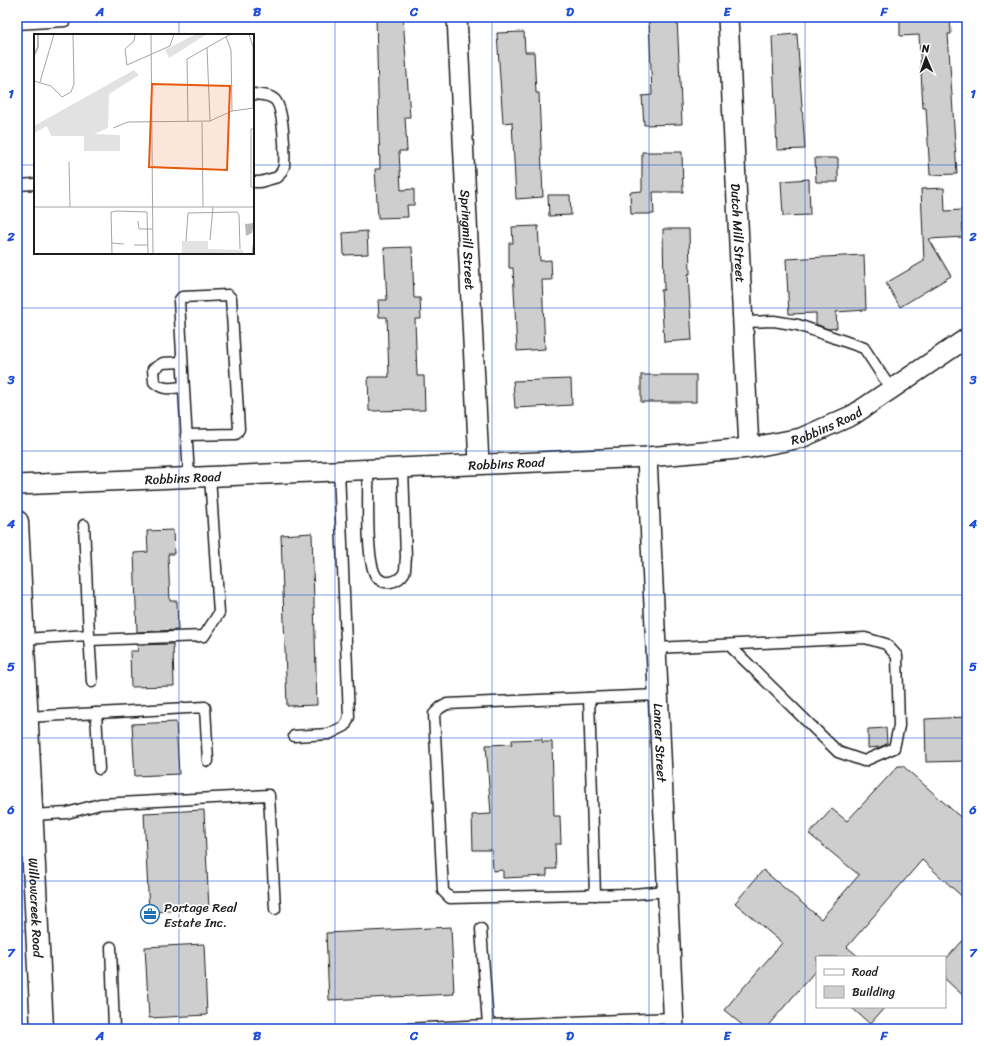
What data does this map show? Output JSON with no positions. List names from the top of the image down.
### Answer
{
  "streets": {
    "main road": ["Willowcreek Road"],
    "street": [
      "Dutch Mill Street",
      "Springmill Street",
      "Robbins Road",
      "Lancer Street"
    ]
  },
  "crossings": [
    ["Dutch Mill Street", "Robbins Road"],
    ["Springmill Street", "Robbins Road"],
    ["Robbins Road", "Lancer Street"]
  ],
  "places": {
    "office": ["Portage Real Estate Inc."]
  },
  "legend": ["Road", "Building"],
  "north": "top",
  "grid": {
    "columns": [
      "A",
      "B",
      "C",
      "D",
      "E",
      "F"
    ],
    "rows": [
      "1",
      "2",
      "3",
      "4",
      "5",
      "6",
      "7"
    ]
  }
}
